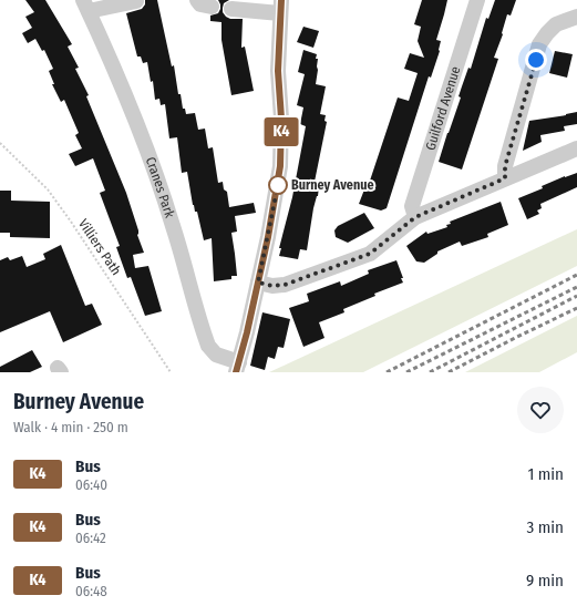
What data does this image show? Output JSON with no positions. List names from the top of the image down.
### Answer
{
  "streets": {
    "street": ["Guilford Avenue", "Cranes Park"],
    "path": ["Villiers Path"]
  },
  "places": ["Burney Avenue"],
  "lines": ["bus line K4"],
  "page": {
    "on_map": "K4",
    "heading": ["Burney Avenue", "Walk · 4 min · 250 m"],
    "list": [
      {
        "mark": "K4",
        "name": "Bus",
        "note": "06:40",
        "value": "1 min"
      },
      {
        "mark": "K4",
        "name": "Bus",
        "note": "06:42",
        "value": "3 min"
      },
      {
        "mark": "K4",
        "name": "Bus",
        "note": "06:48",
        "value": "9 min"
      }
    ]
  }
}
